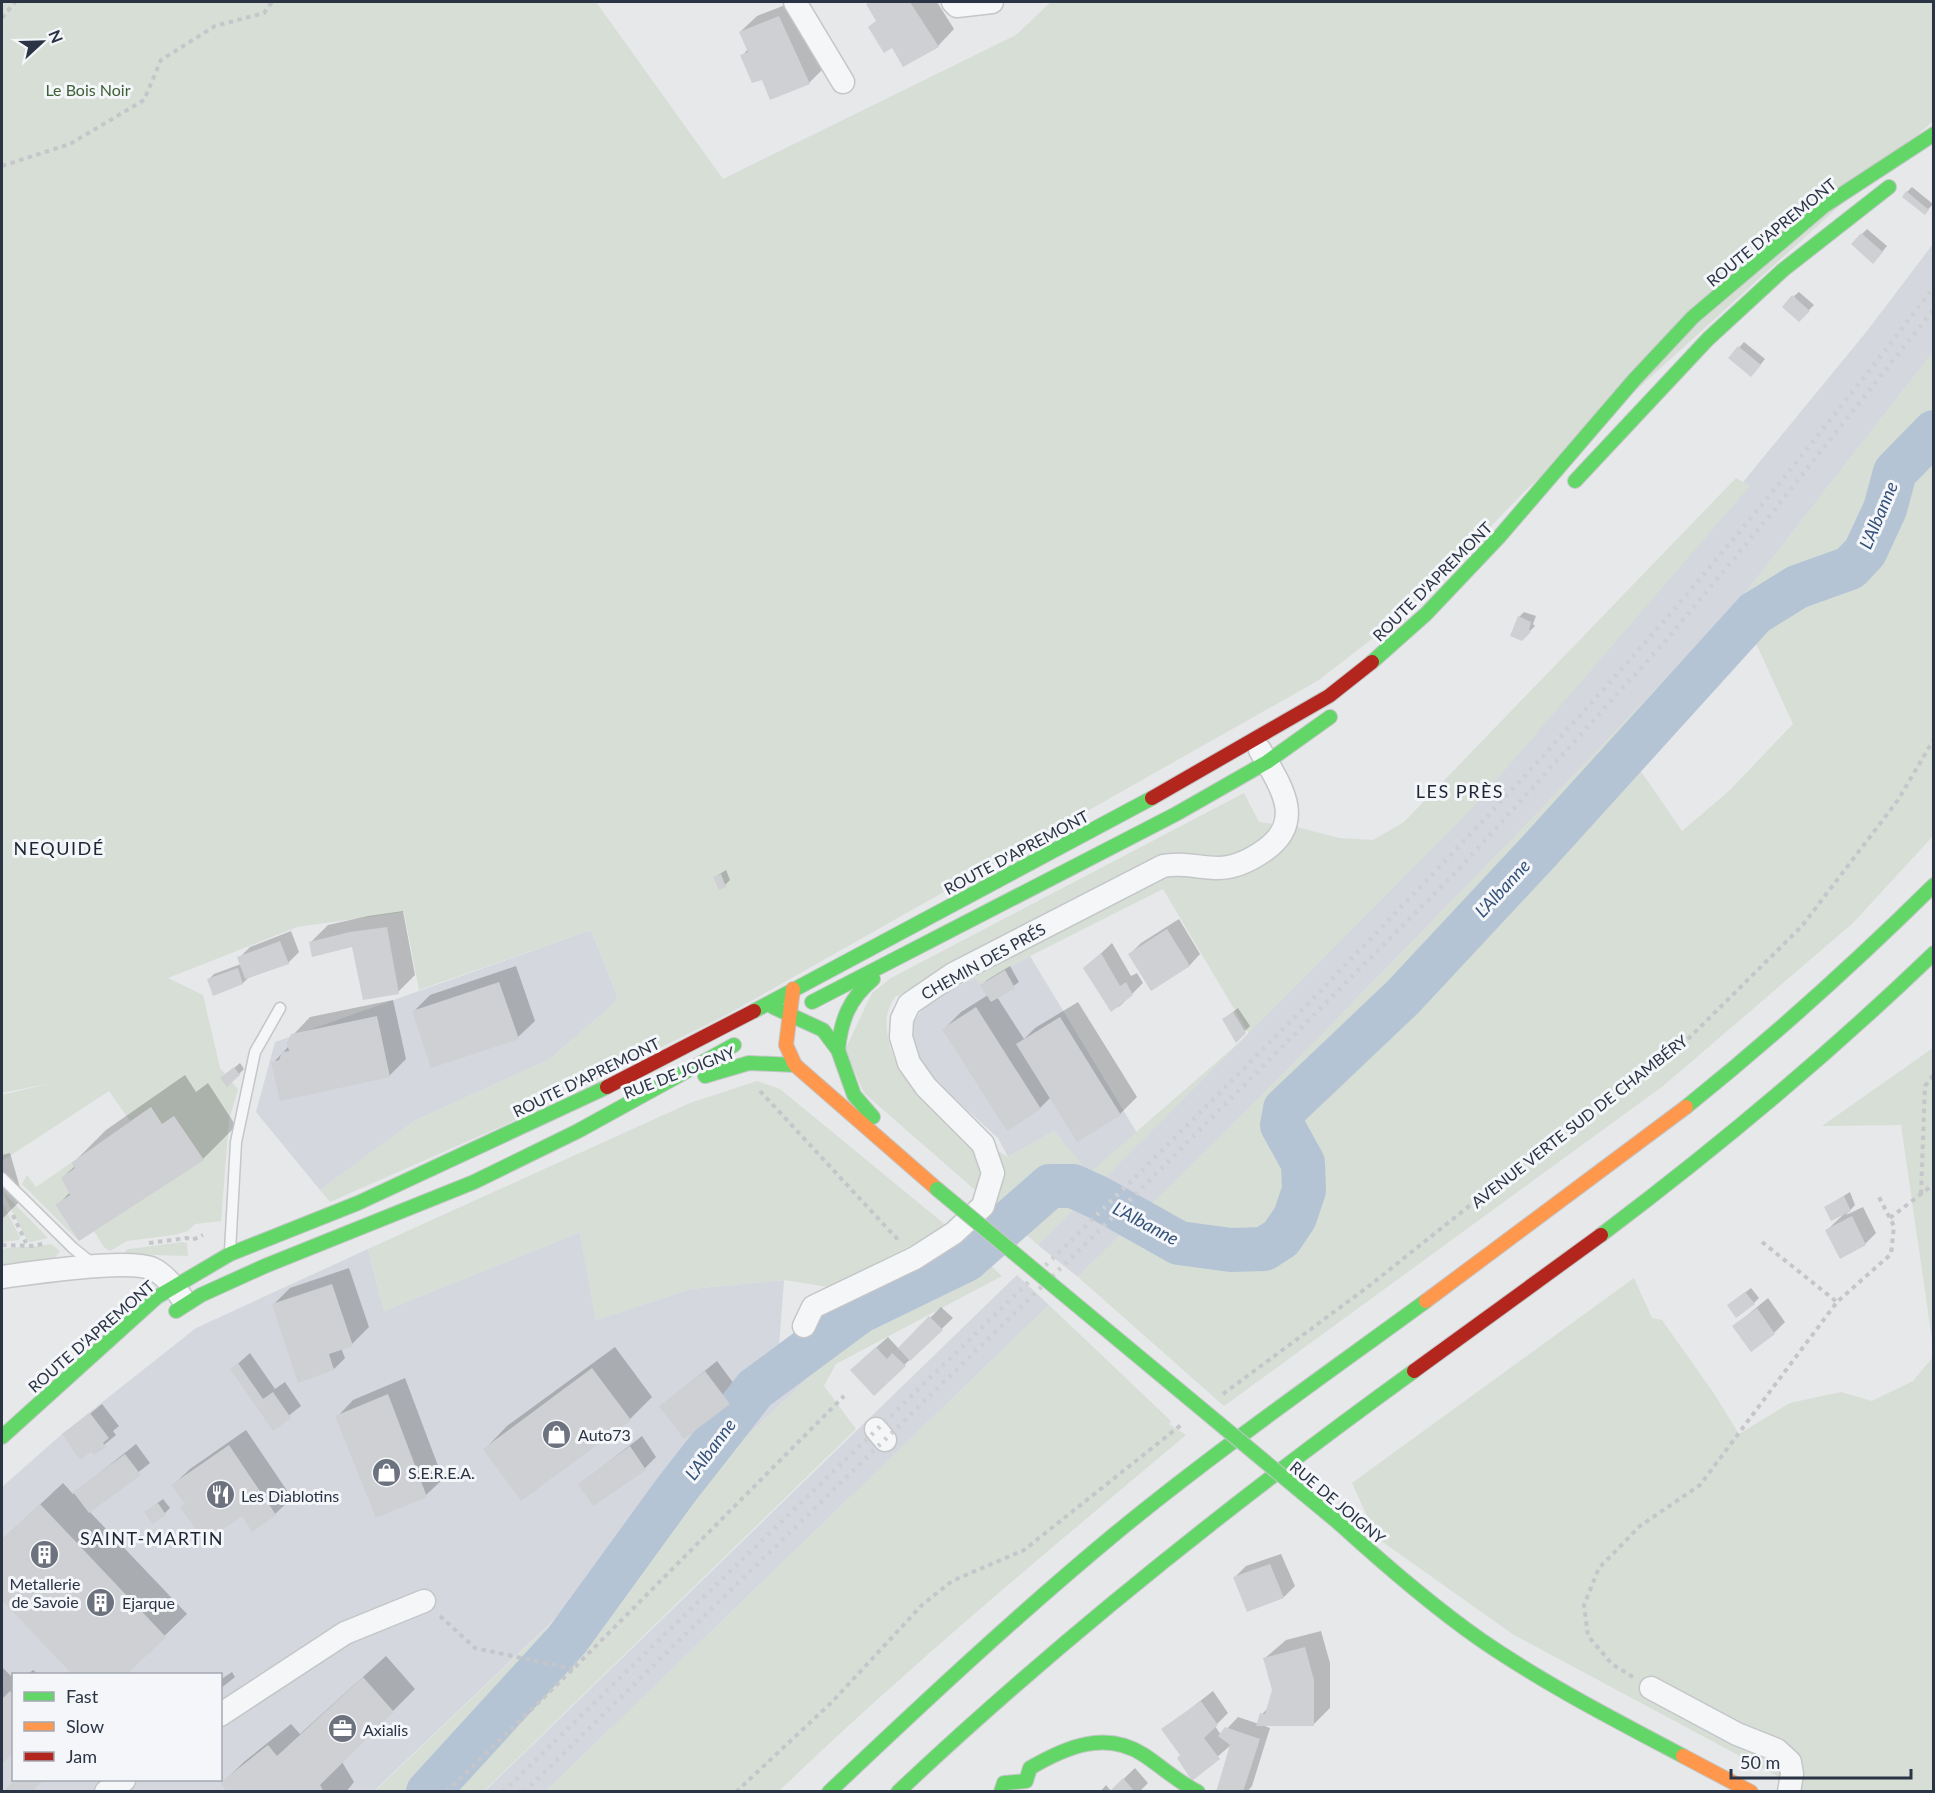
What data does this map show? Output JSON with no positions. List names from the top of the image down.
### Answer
{
  "streets": {
    "main road": ["ROUTE D'APREMONT", "RUE DE JOIGNY"],
    "street": ["CHEMIN DES PRÉS"],
    "path": ["AVENUE VERTE SUD DE CHAMBÉRY"]
  },
  "crossings": [
    ["ROUTE D'APREMONT", "CHEMIN DES PRÉS"],
    ["ROUTE D'APREMONT", "RUE DE JOIGNY"]
  ],
  "districts": ["LES PRÈS", "NEQUIDÉ", "SAINT-MARTIN"],
  "water": ["L'Albanne"],
  "parks": ["Le Bois Noir"],
  "places": {
    "shop": ["Auto73", "S.E.R.E.A."],
    "restaurant": ["Les Diablotins"],
    "building": ["Metallerie de Savoie", "Ejarque"],
    "office": ["Axialis"]
  },
  "legend": ["Fast", "Slow", "Jam"],
  "scale_bar": "50 m",
  "north": "right"
}
